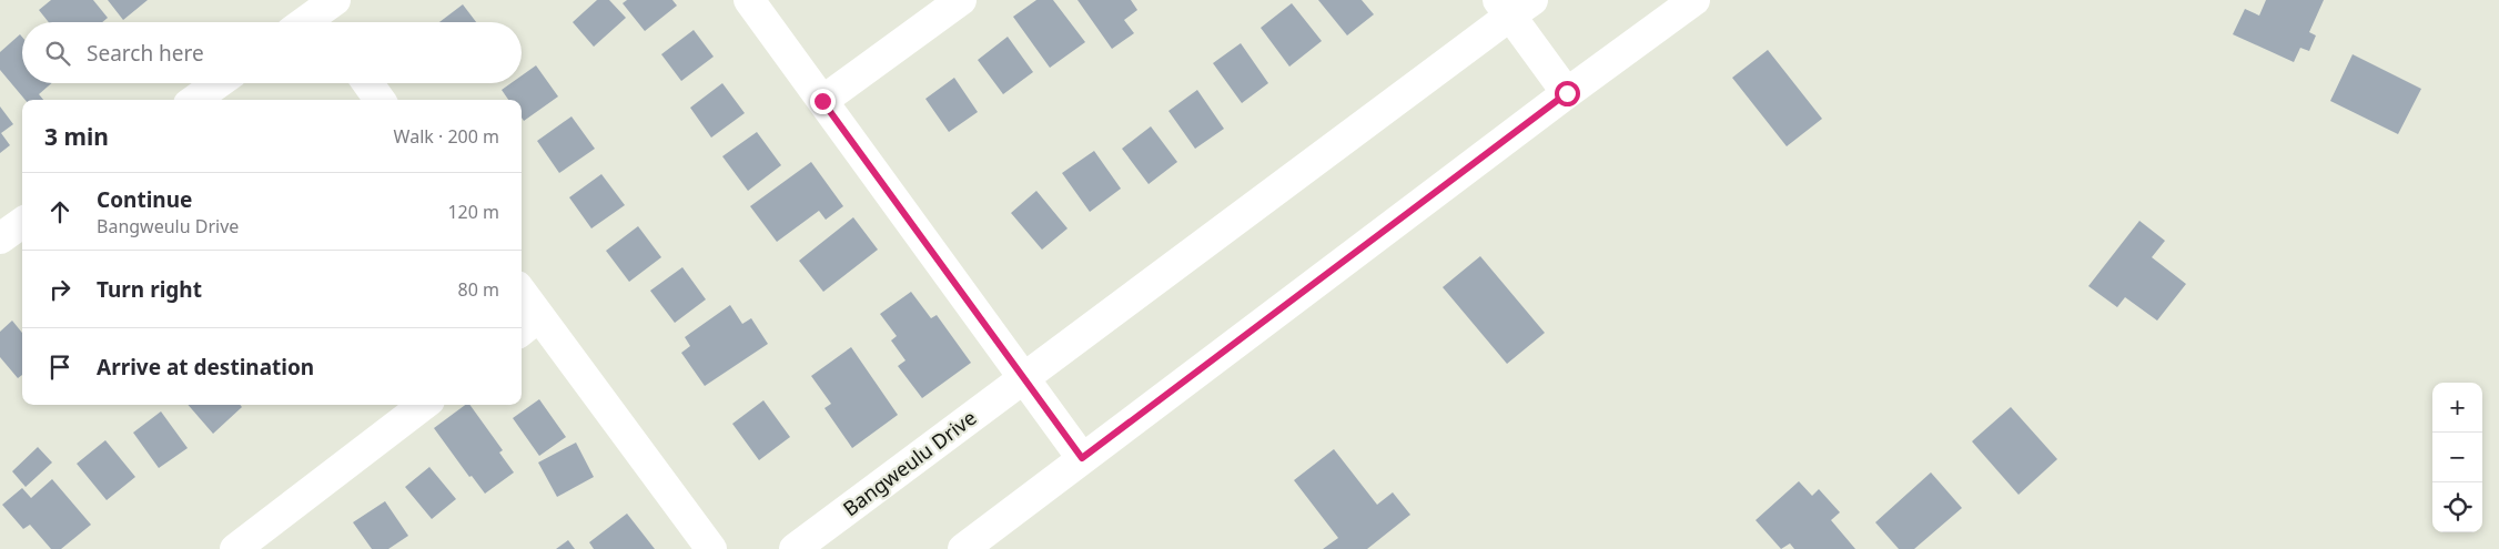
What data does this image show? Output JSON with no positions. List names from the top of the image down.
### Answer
{
  "streets": {
    "street": ["Bangweulu Drive"]
  },
  "page": {
    "search": "Search here",
    "heading": ["3 min", "Walk · 200 m"],
    "list": [
      ["Continue", "Bangweulu Drive", "120 m"],
      ["Turn right", "80 m"],
      "Arrive at destination"
    ],
    "map_buttons": ["+", "−"]
  }
}
